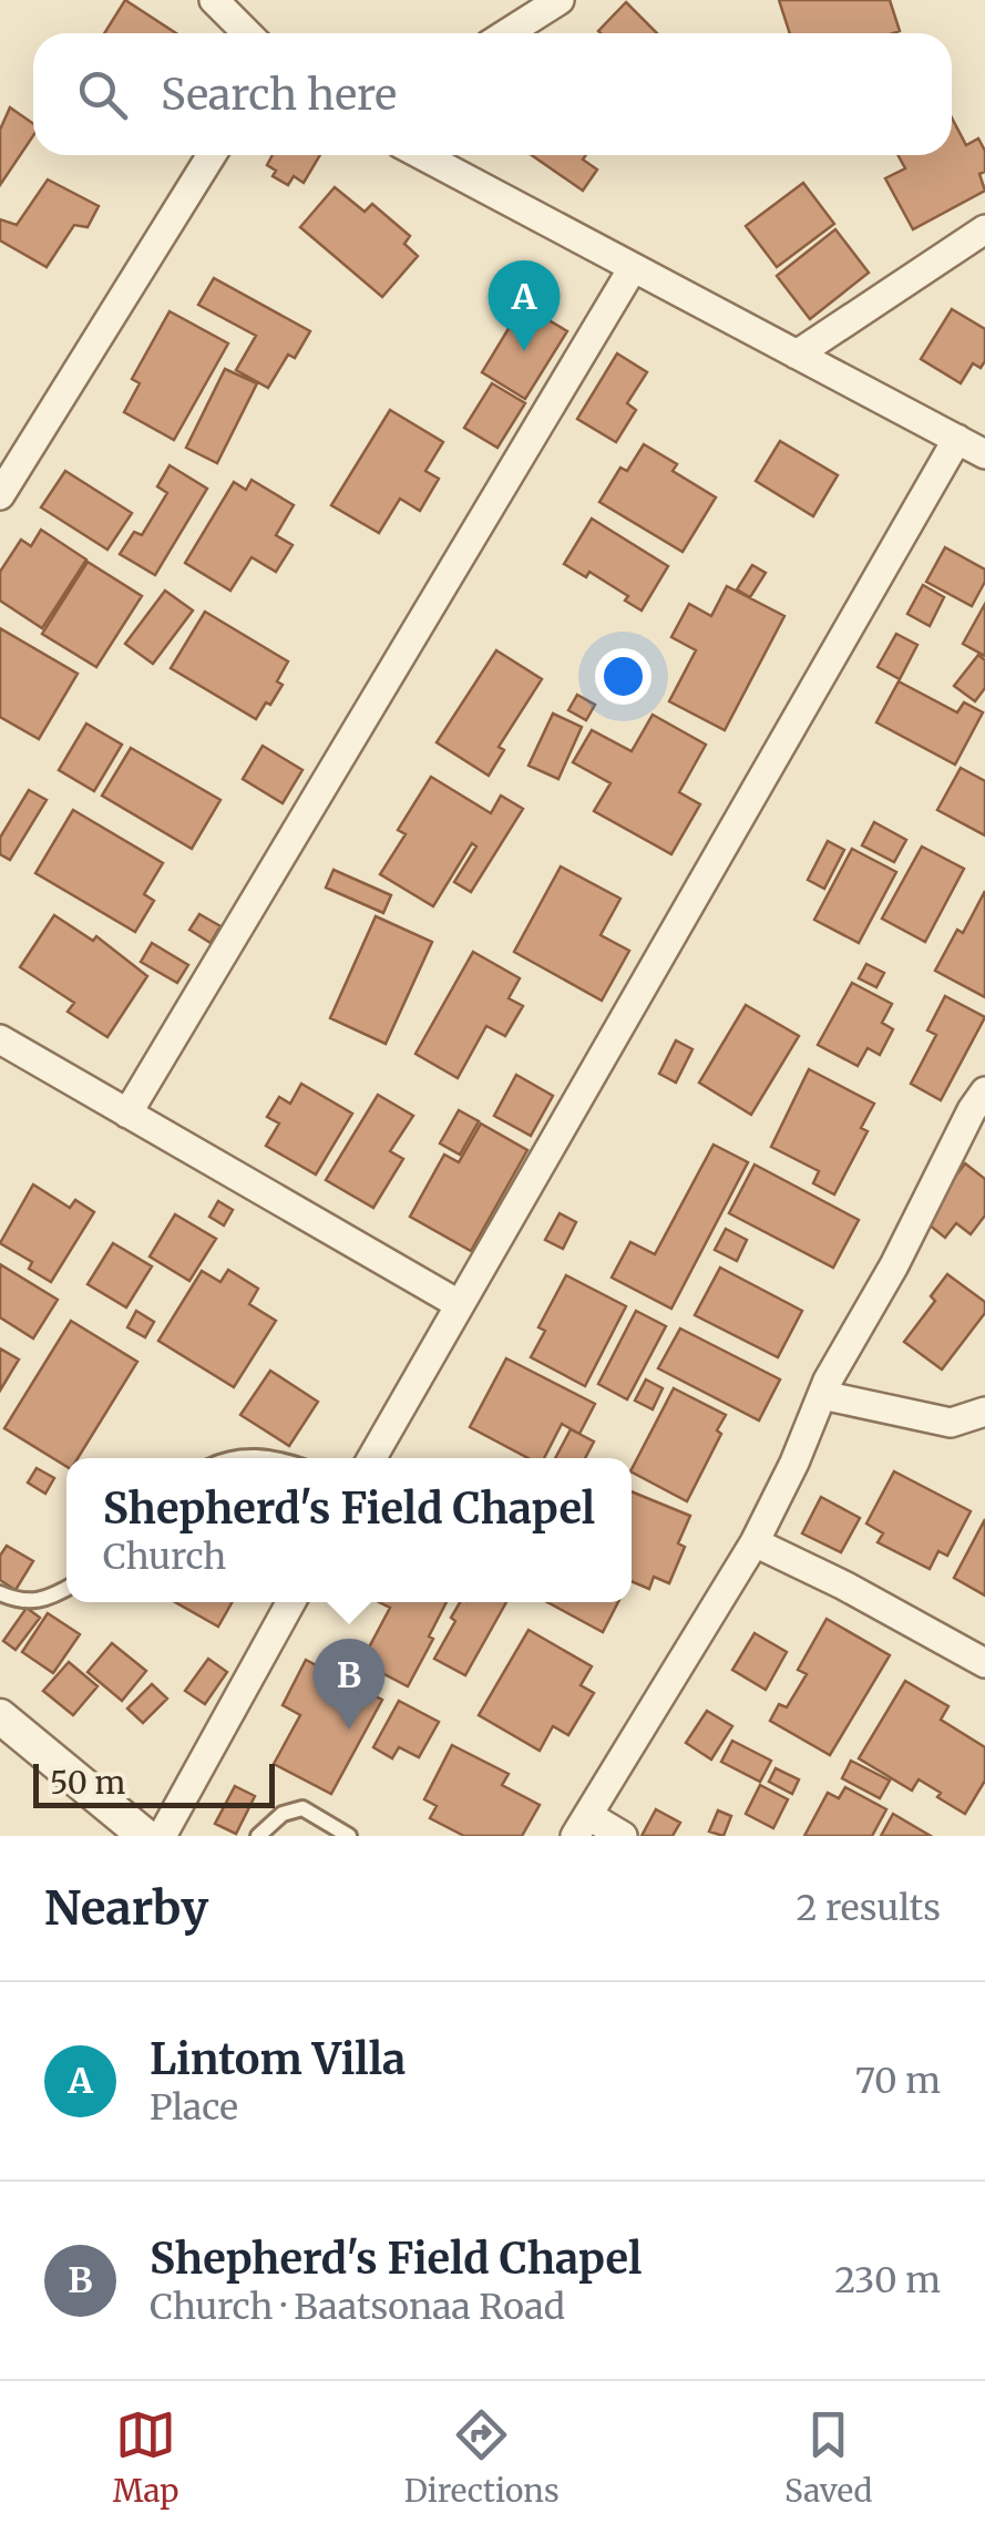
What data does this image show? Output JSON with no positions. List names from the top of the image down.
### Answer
{
  "scale_bar": "50 m",
  "page": {
    "search": "Search here",
    "pins": ["A", "B"],
    "popup": ["Shepherd's Field Chapel", "Church"],
    "scale": "50 m",
    "heading": ["Nearby", "2 results"],
    "list": [
      {
        "mark": "A",
        "name": "Lintom Villa",
        "note": "Place",
        "value": "70 m"
      },
      {
        "mark": "B",
        "name": "Shepherd's Field Chapel",
        "note": "Church · Baatsonaa Road",
        "value": "230 m"
      }
    ],
    "nav": ["Map", "Directions", "Saved"]
  }
}
